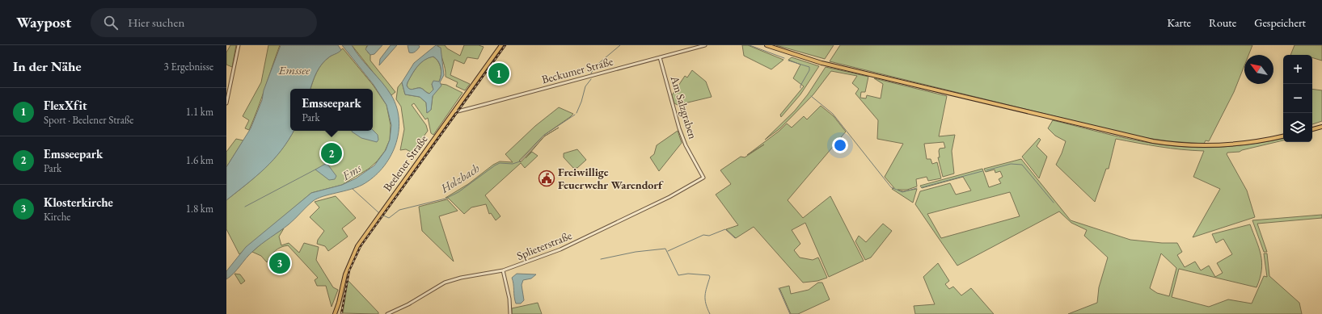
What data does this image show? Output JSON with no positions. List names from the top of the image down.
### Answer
{
  "streets": {
    "main road": ["Beelener Straße"],
    "street": ["Beckumer Straße", "Am Salzgraben", "Splieterstraße"]
  },
  "crossings": [
    ["Beckumer Straße", "Am Salzgraben"],
    ["Beckumer Straße", "Beelener Straße"],
    ["Am Salzgraben", "Splieterstraße"]
  ],
  "water": ["Emssee", "Ems", "Holzbach"],
  "places": {
    "public building": ["Freiwillige Feuerwehr Warendorf"]
  },
  "north": "top left",
  "page": {
    "header": "Waypost",
    "search": "Hier suchen",
    "nav": ["Karte", "Route", "Gespeichert"],
    "heading": ["In der Nähe", "3 Ergebnisse"],
    "map_buttons": ["+", "−"],
    "pins": ["1", "2", "3"],
    "list": [
      {
        "mark": "1",
        "name": "FlexXfit",
        "note": "Sport · Beelener Straße",
        "value": "1.1 km"
      },
      {
        "mark": "2",
        "name": "Emsseepark",
        "note": "Park",
        "value": "1.6 km"
      },
      {
        "mark": "3",
        "name": "Klosterkirche",
        "note": "Kirche",
        "value": "1.8 km"
      }
    ],
    "popup": ["Emsseepark", "Park"]
  }
}
